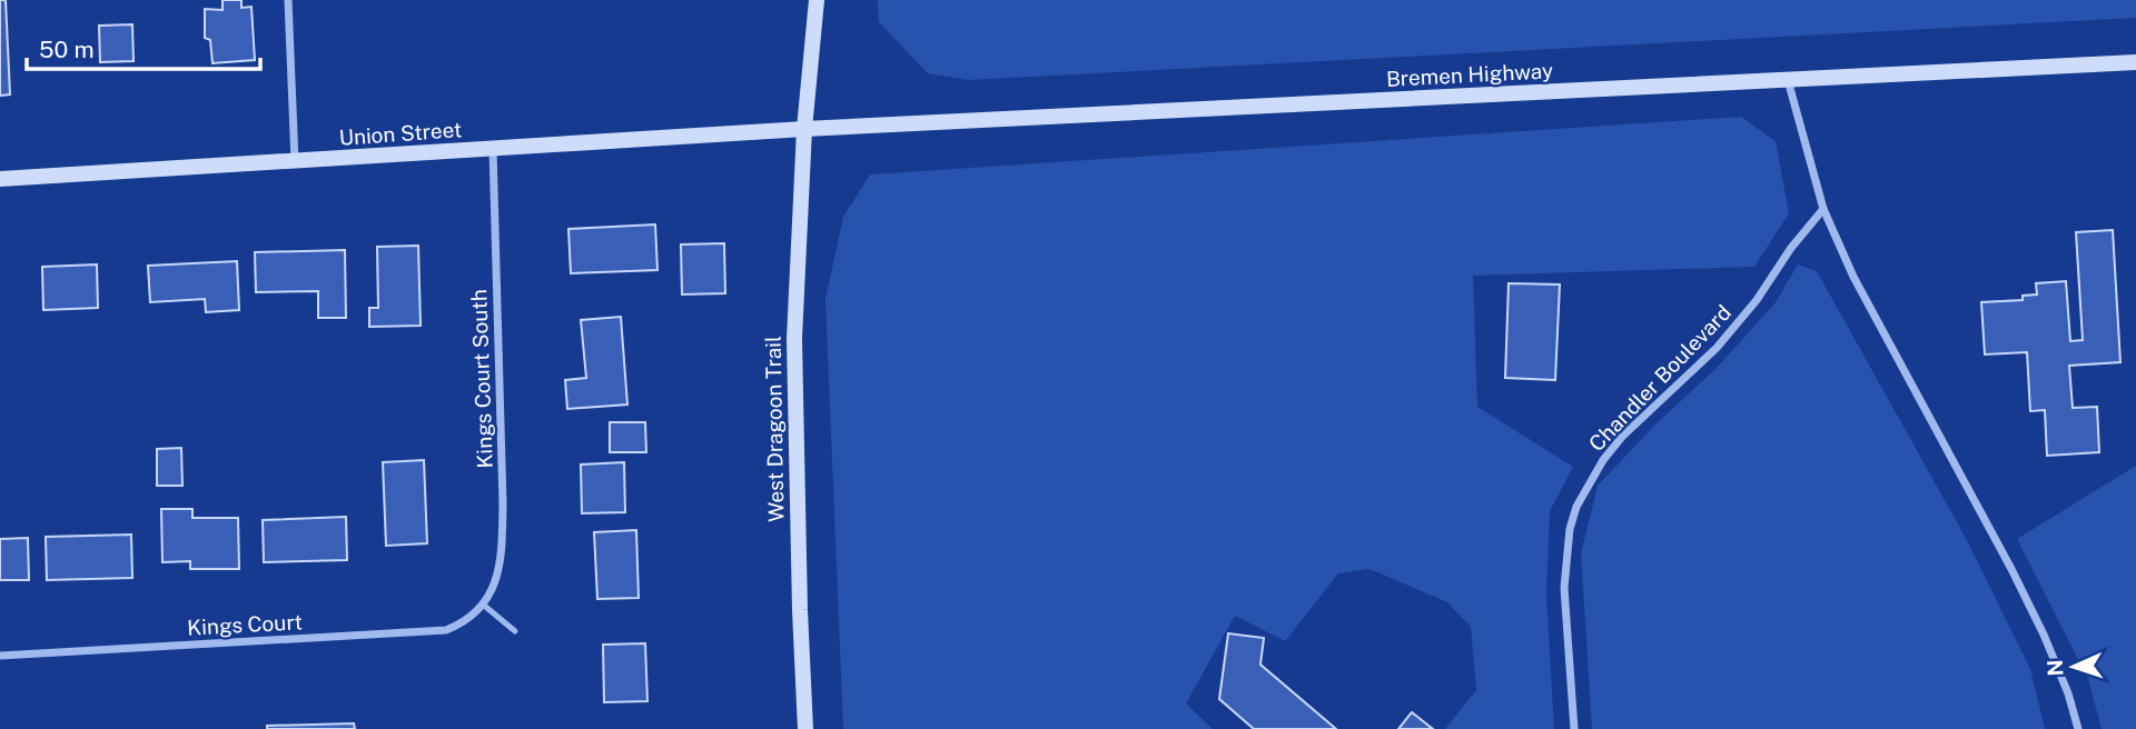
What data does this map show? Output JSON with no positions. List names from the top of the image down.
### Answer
{
  "streets": {
    "main road": ["Bremen Highway", "Union Street", "West Dragoon Trail"],
    "street": ["Chandler Boulevard", "Kings Court South", "Kings Court"]
  },
  "crossings": [
    ["Bremen Highway", "Union Street"],
    ["Bremen Highway", "West Dragoon Trail"],
    ["Union Street", "Kings Court South"],
    ["Union Street", "West Dragoon Trail"],
    ["Kings Court South", "Kings Court"]
  ],
  "scale_bar": "50 m",
  "north": "left"
}
